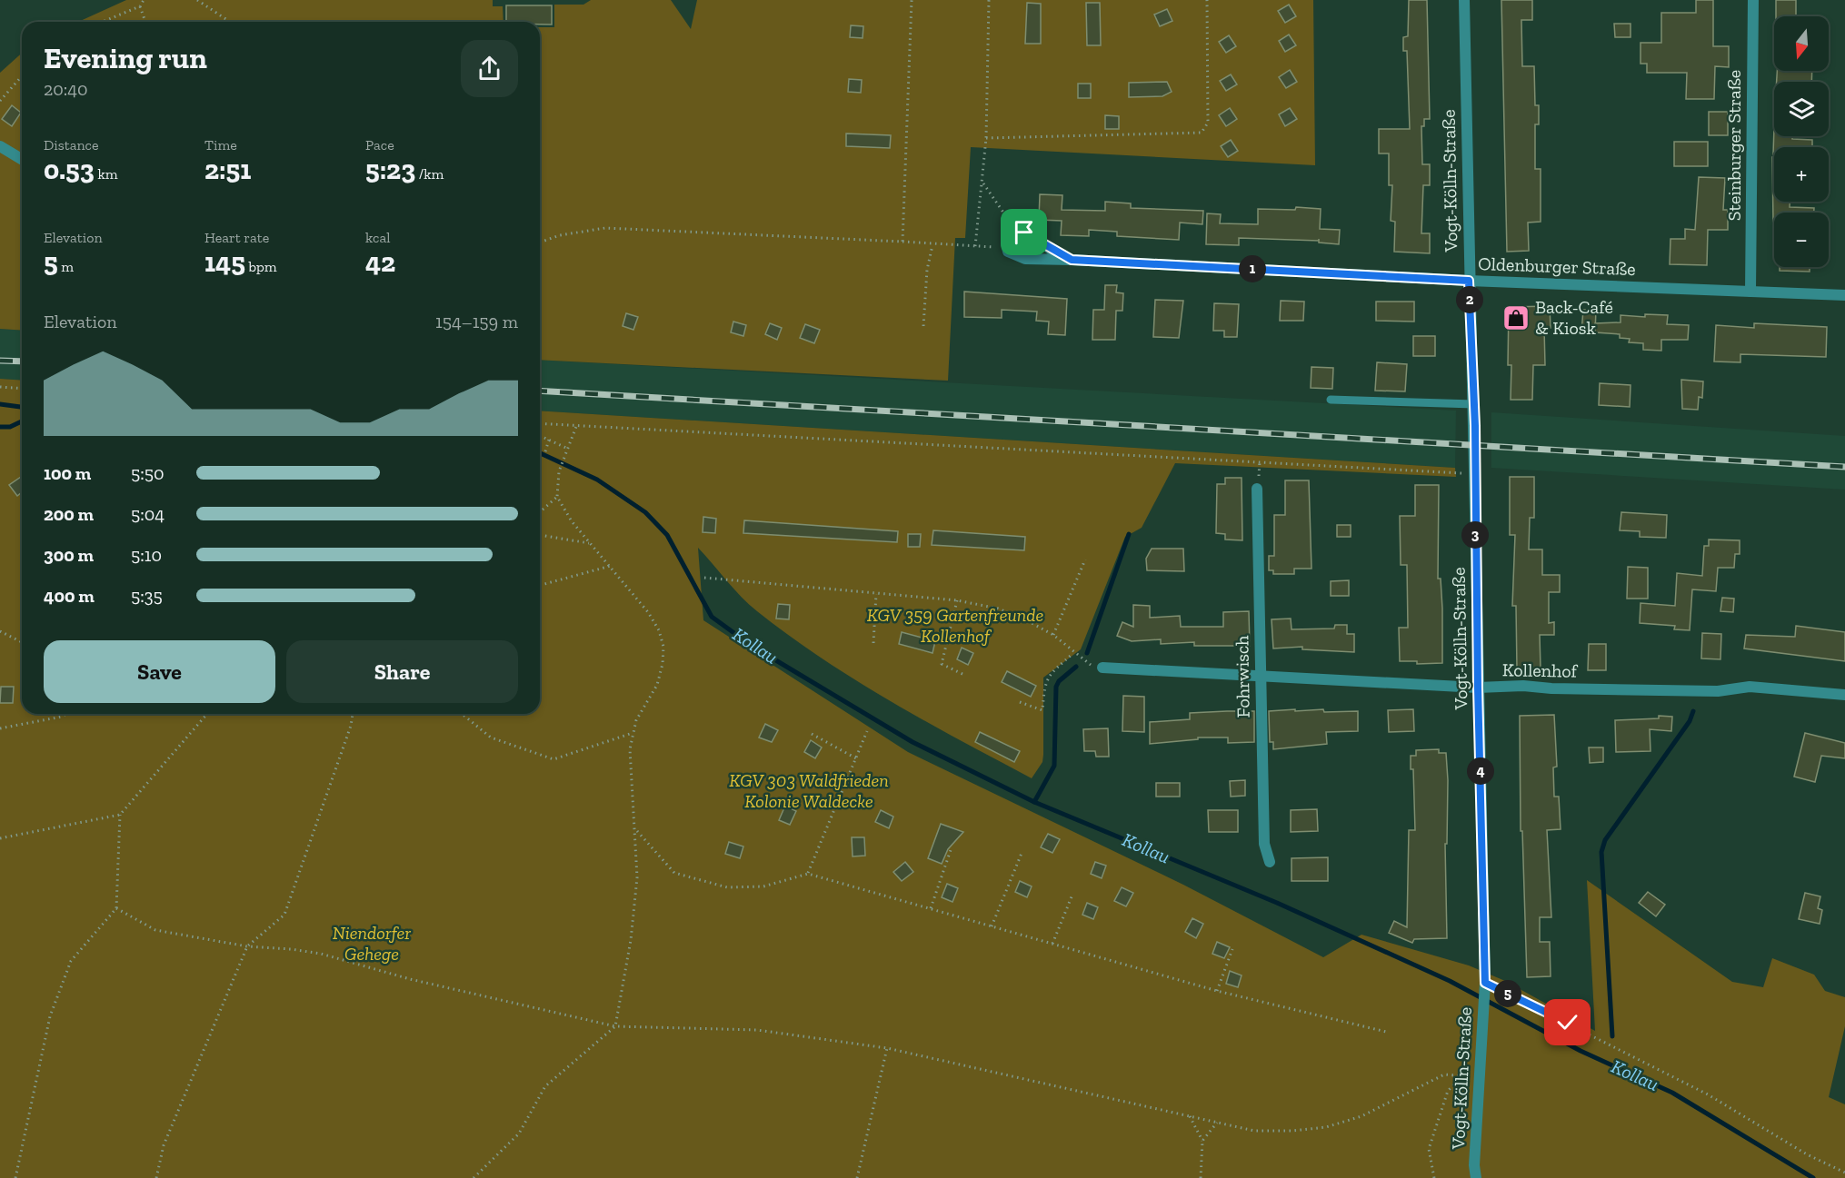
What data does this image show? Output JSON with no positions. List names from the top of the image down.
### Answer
{
  "streets": {
    "street": [
      "Steinburger Straße",
      "Vogt-Kölln-Straße",
      "Oldenburger Straße",
      "Kollenhof",
      "Fohrwisch"
    ]
  },
  "crossings": [
    ["Steinburger Straße", "Oldenburger Straße"],
    ["Vogt-Kölln-Straße", "Oldenburger Straße"],
    ["Vogt-Kölln-Straße", "Kollenhof"],
    ["Kollenhof", "Fohrwisch"]
  ],
  "water": ["Kollau"],
  "parks": ["KGV 359 Gartenfreunde Kollenhof", "KGV 303 Waldfrieden Kolonie Waldecke", "Niendorfer Gehege"],
  "places": {
    "shop": ["Back-Café & Kiosk"]
  },
  "north": "bottom",
  "page": {
    "map_buttons": ["+", "−"],
    "heading": ["Evening run", "20:40"],
    "stats": [
      ["Distance", "0.53 km"],
      ["Time", "2:51"],
      ["Pace", "5:23 /km"],
      ["Elevation", "5 m"],
      ["Heart rate", "145 bpm"],
      ["kcal", "42"]
    ],
    "pins": [
      "1",
      "2",
      "3",
      "4",
      "5"
    ],
    "chart": ["Elevation", "154–159 m"],
    "list": [
      {
        "name": "100 m",
        "note": "5:50"
      },
      {
        "name": "200 m",
        "note": "5:04"
      },
      {
        "name": "300 m",
        "note": "5:10"
      },
      {
        "name": "400 m",
        "note": "5:35"
      }
    ],
    "buttons": ["Save", "Share"]
  }
}
